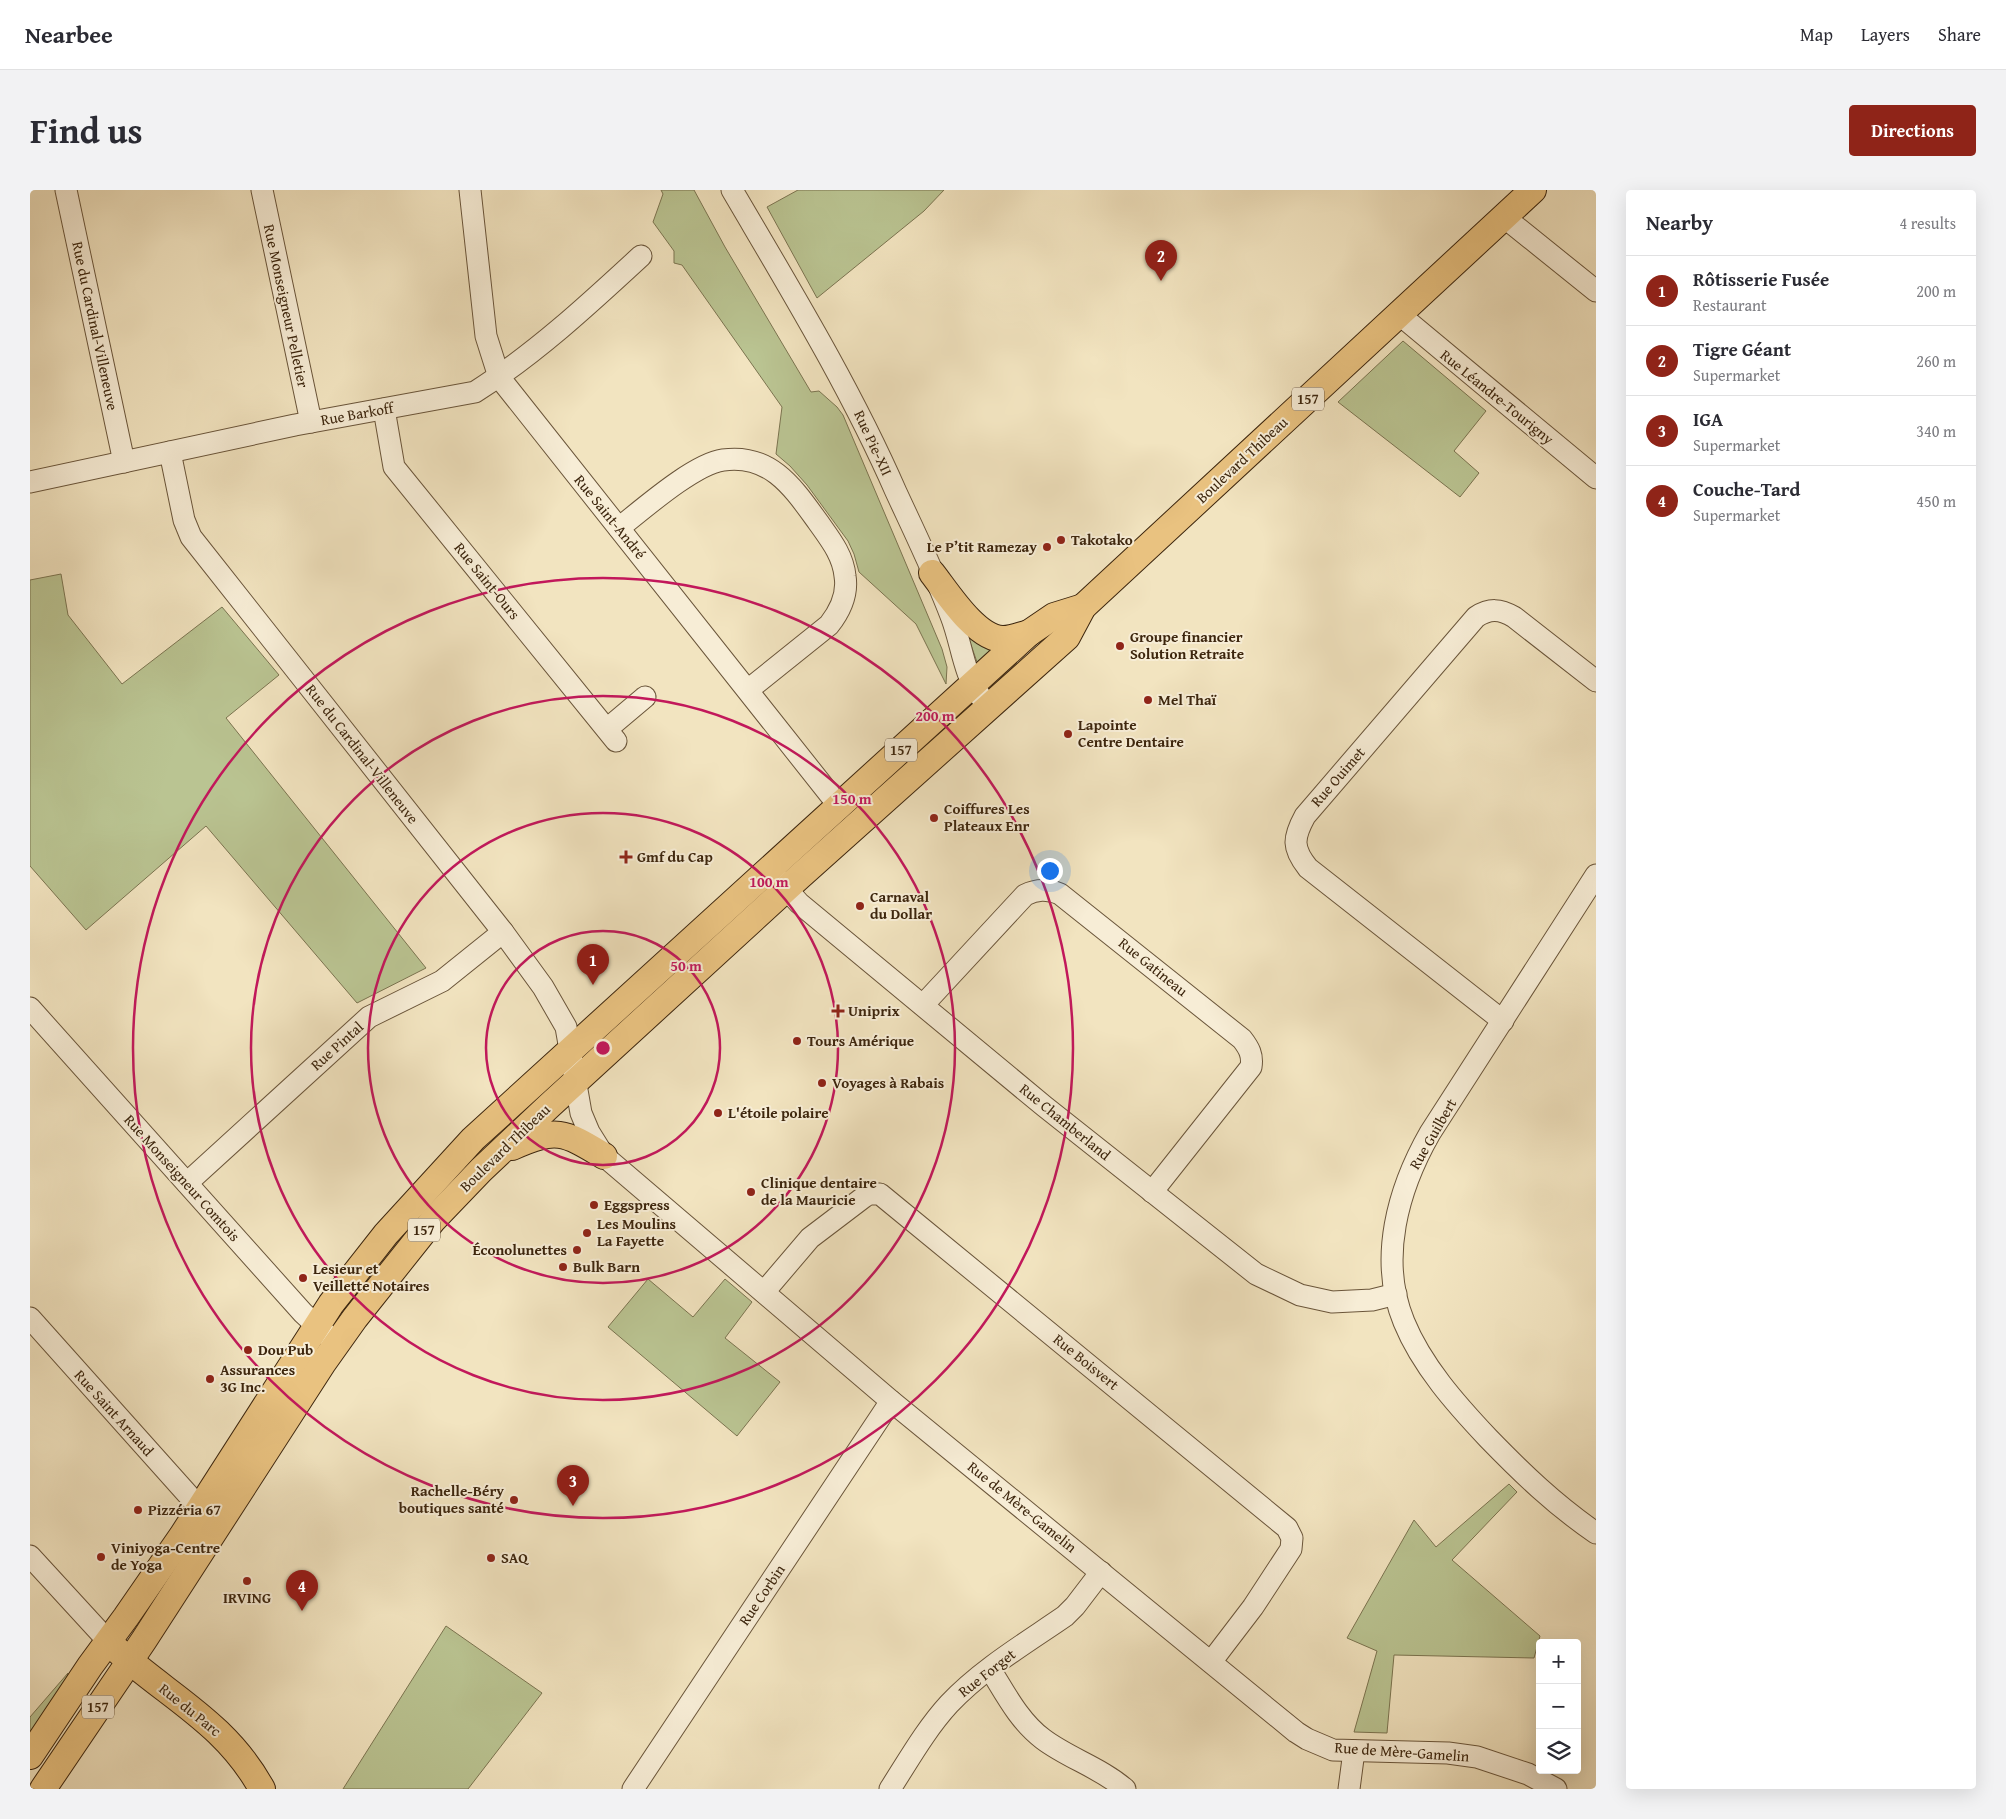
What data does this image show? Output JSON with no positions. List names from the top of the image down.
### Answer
{
  "streets": {
    "main road": ["157", "Boulevard Thibeau", "Rue du Parc"],
    "street": [
      "Rue Monseigneur Pelletier",
      "Rue du Cardinal-Villeneuve",
      "Rue Léandre-Tourigny",
      "Rue Barkoff",
      "Rue Pie-XII",
      "Rue Saint-André",
      "Rue Saint-Ours",
      "Rue Ouimet",
      "Rue Gatineau",
      "Rue Pintal",
      "Rue Chamberland",
      "Rue Guilbert",
      "Rue Monseigneur Comtois",
      "Rue Boisvert",
      "Rue Saint Arnaud",
      "Rue de Mère-Gamelin",
      "Rue Corbin",
      "Rue Forget"
    ]
  },
  "crossings": [
    ["Rue Monseigneur Pelletier", "Rue Barkoff"],
    ["Rue du Cardinal-Villeneuve", "Rue Barkoff"],
    ["Rue du Cardinal-Villeneuve", "Boulevard Thibeau"],
    ["Rue du Cardinal-Villeneuve", "Rue Pintal"],
    ["Rue du Cardinal-Villeneuve", "Rue de Mère-Gamelin"],
    ["Rue Léandre-Tourigny", "Boulevard Thibeau"],
    ["Rue Barkoff", "Rue Saint-André"],
    ["Rue Barkoff", "Rue Saint-Ours"],
    ["Rue Pie-XII", "Boulevard Thibeau"],
    ["Boulevard Thibeau", "Rue Saint-André"],
    ["Boulevard Thibeau", "Rue Chamberland"],
    ["Boulevard Thibeau", "Rue Monseigneur Comtois"],
    ["Boulevard Thibeau", "Rue Saint Arnaud"],
    ["Boulevard Thibeau", "Rue de Mère-Gamelin"],
    ["Boulevard Thibeau", "Rue du Parc"],
    ["Rue Ouimet", "Rue Guilbert"],
    ["Rue Gatineau", "Rue Chamberland"],
    ["Rue Pintal", "Rue Monseigneur Comtois"],
    ["Rue Chamberland", "Rue Guilbert"],
    ["Rue Boisvert", "Rue de Mère-Gamelin"],
    ["Rue de Mère-Gamelin", "Rue Corbin"],
    ["Rue de Mère-Gamelin", "Rue Forget"]
  ],
  "places": {
    "other": [
      "Takotako",
      "Le P’tit Ramezay",
      "Groupe financier Solution Retraite",
      "Mel Thaï",
      "Lapointe Centre Dentaire",
      "Coiffures Les Plateaux Enr",
      "Carnaval du Dollar",
      "Tours Amérique",
      "Voyages à Rabais",
      "L'étoile polaire",
      "Clinique dentaire de la Mauricie",
      "Eggspress",
      "Les Moulins La Fayette",
      "Éconolunettes",
      "Bulk Barn",
      "Lesieur et Veillette Notaires",
      "Dou Pub",
      "Assurances 3G Inc.",
      "Rachelle-Béry boutiques santé",
      "Pizzéria 67",
      "Viniyoga-Centre de Yoga",
      "SAQ",
      "IRVING"
    ],
    "health": ["Gmf du Cap", "Uniprix"]
  },
  "page": {
    "header": "Nearbee",
    "nav": ["Map", "Layers", "Share"],
    "title": "Find us",
    "buttons": "Directions",
    "heading": ["Nearby", "4 results"],
    "pins": [
      "2",
      "1",
      "3",
      "4"
    ],
    "list": [
      {
        "mark": "1",
        "name": "Rôtisserie Fusée",
        "note": "Restaurant",
        "value": "200 m"
      },
      {
        "mark": "2",
        "name": "Tigre Géant",
        "note": "Supermarket",
        "value": "260 m"
      },
      {
        "mark": "3",
        "name": "IGA",
        "note": "Supermarket",
        "value": "340 m"
      },
      {
        "mark": "4",
        "name": "Couche-Tard",
        "note": "Supermarket",
        "value": "450 m"
      }
    ],
    "map_buttons": ["+", "−"]
  },
  "rings": [
    "200 m",
    "150 m",
    "100 m",
    "50 m"
  ]
}
